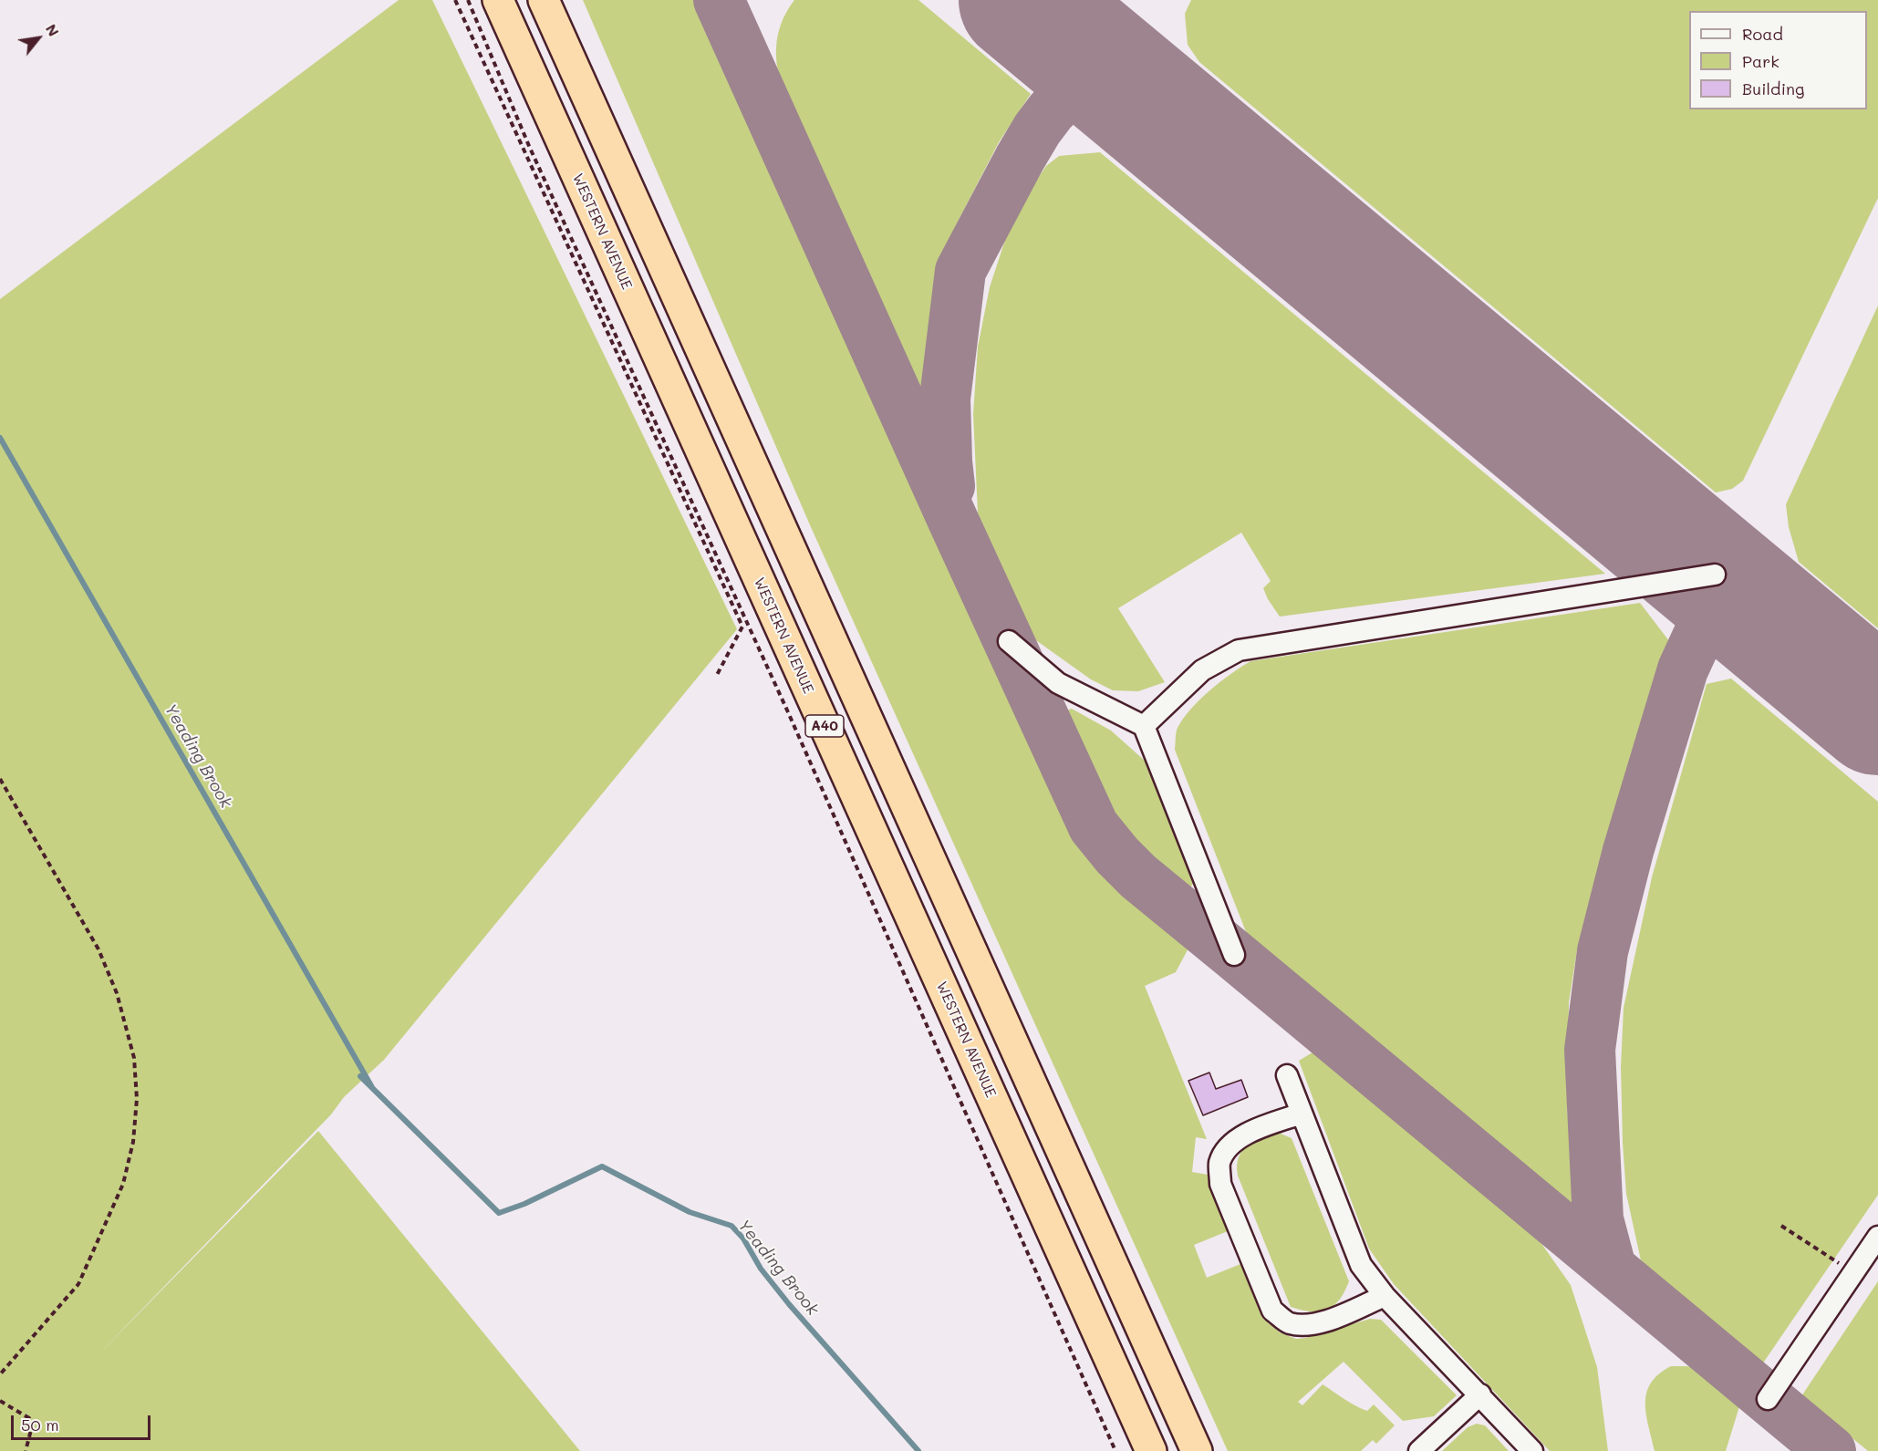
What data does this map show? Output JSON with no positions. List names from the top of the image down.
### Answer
{
  "streets": {
    "highway": ["WESTERN AVENUE", "A40"]
  },
  "water": ["Yeading Brook"],
  "legend": ["Road", "Park", "Building"],
  "scale_bar": "50 m",
  "north": "top right"
}
